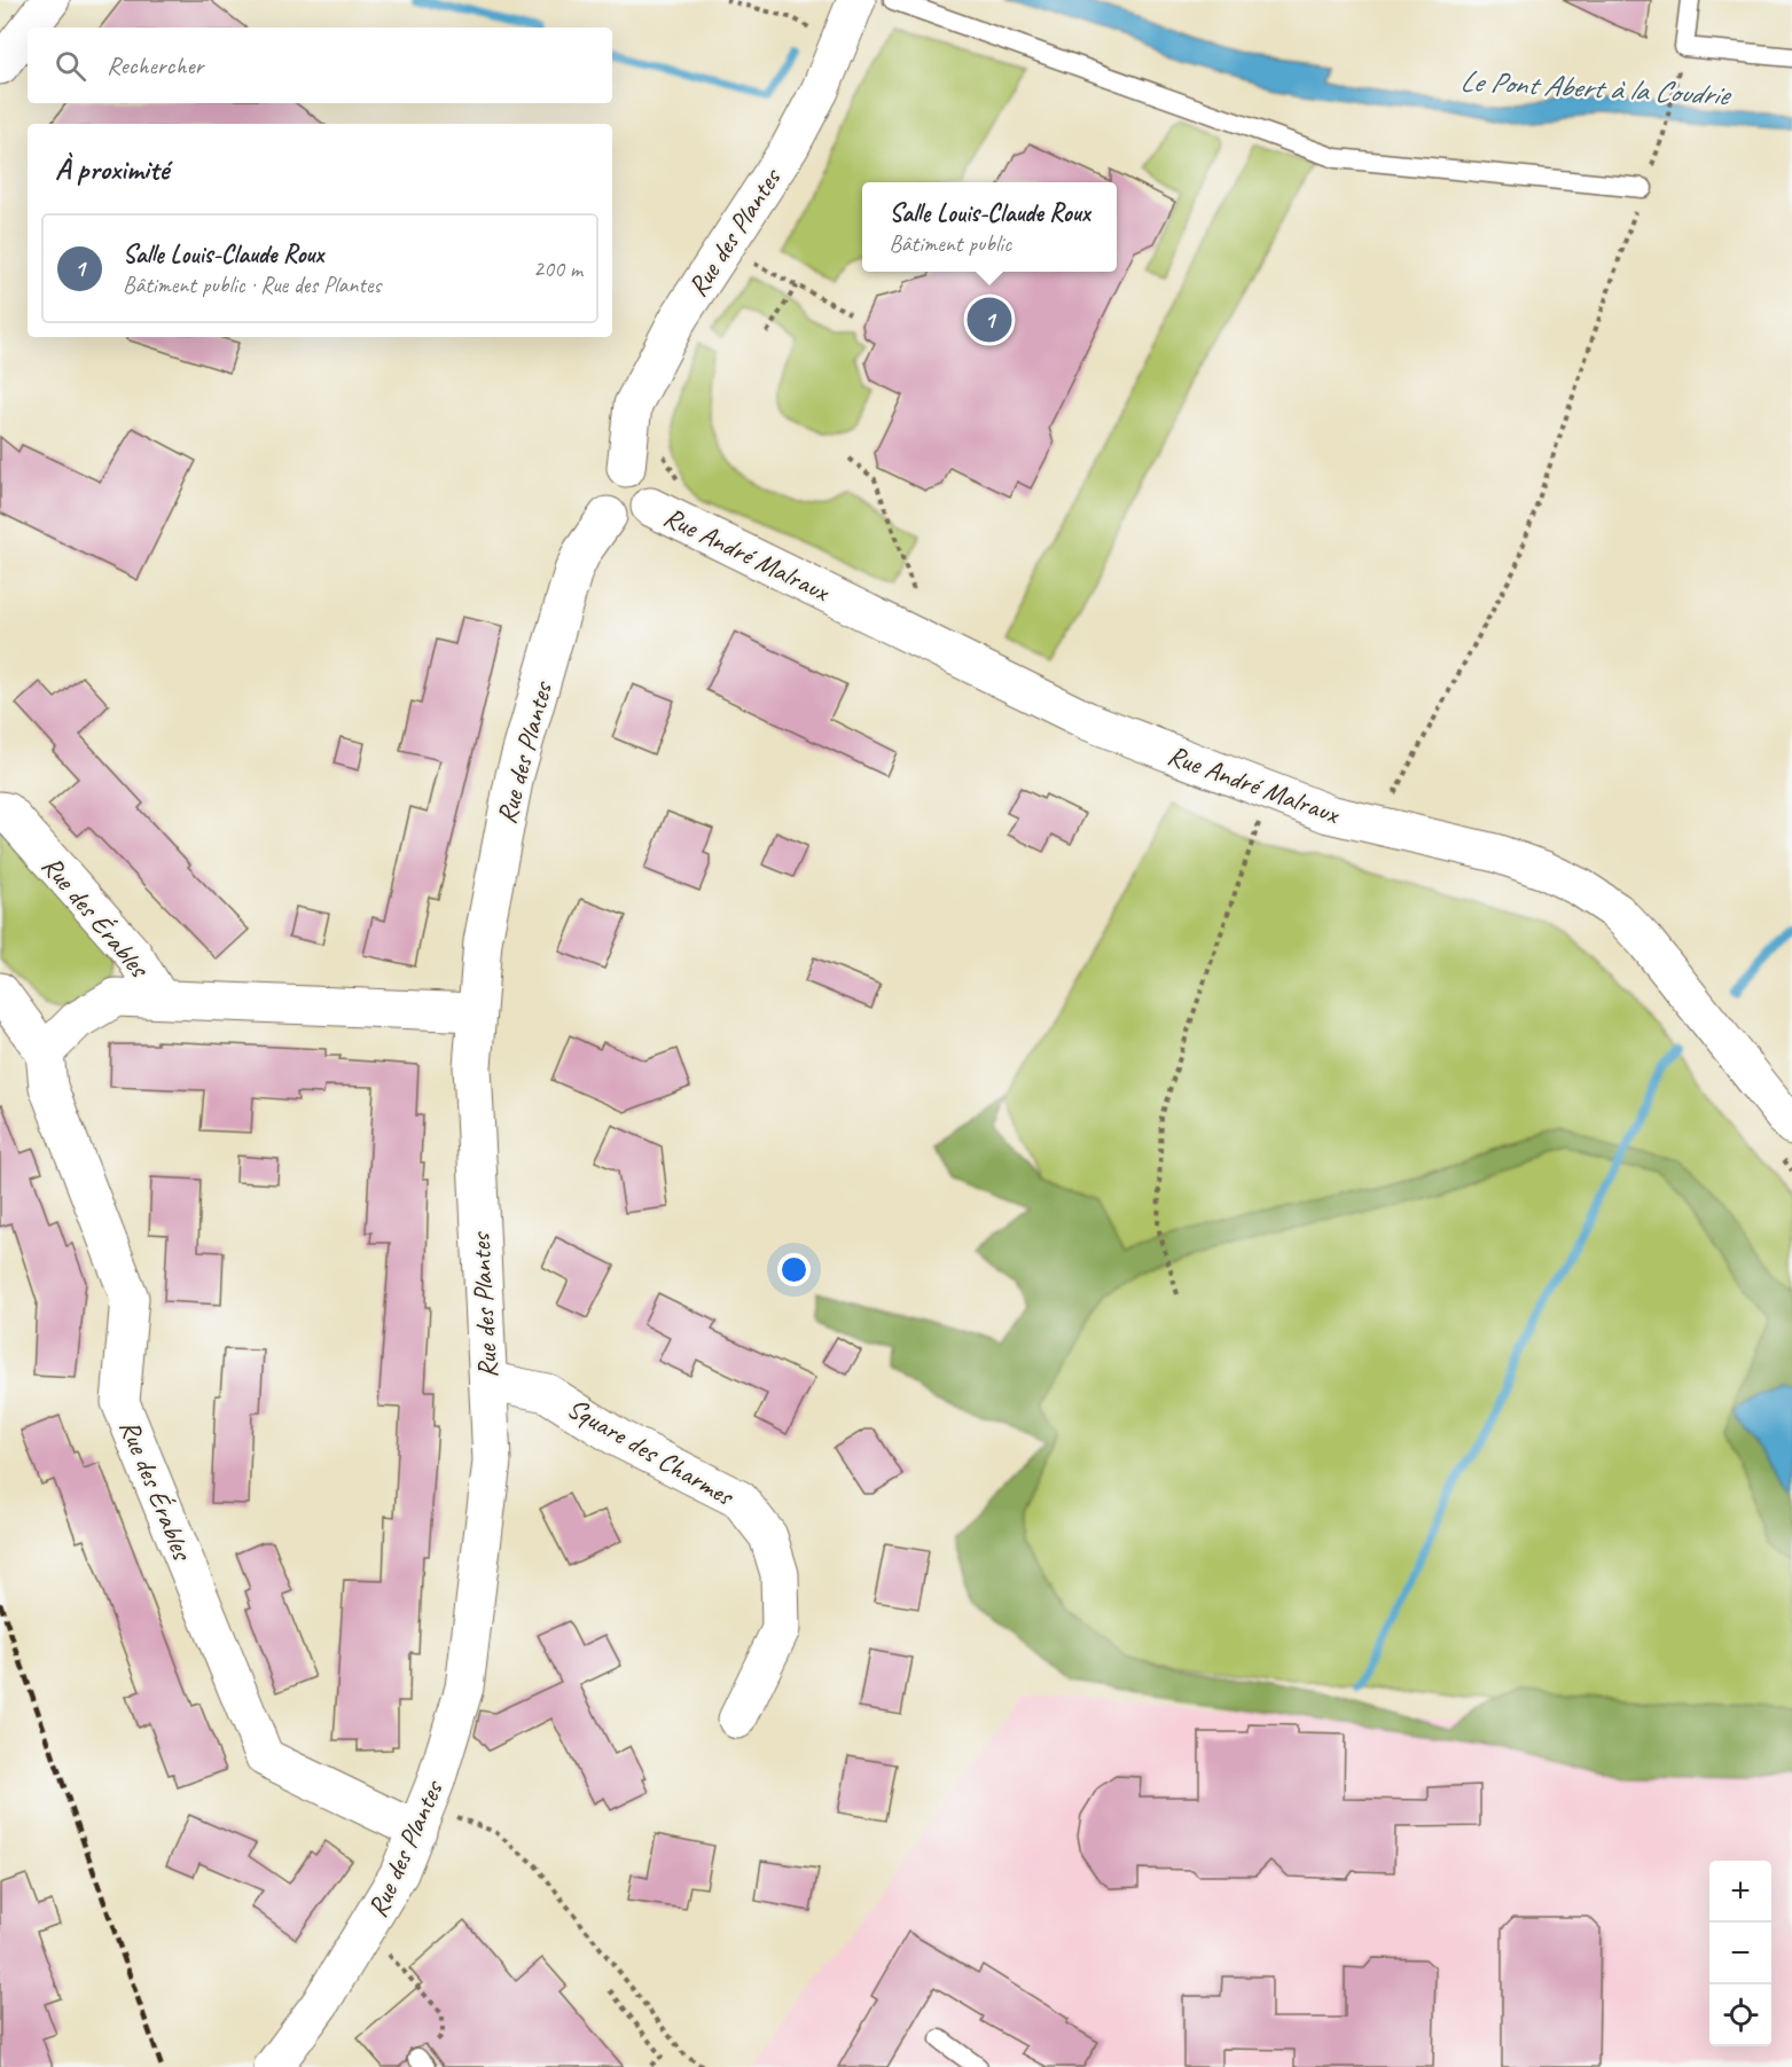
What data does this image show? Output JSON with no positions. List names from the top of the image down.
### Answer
{
  "streets": {
    "street": [
      "Rue des Plantes",
      "Rue André Malraux",
      "Rue des Érables",
      "Square des Charmes"
    ]
  },
  "crossings": [
    ["Rue des Plantes", "Rue André Malraux"],
    ["Rue des Plantes", "Rue des Érables"],
    ["Rue des Plantes", "Square des Charmes"]
  ],
  "water": ["Le Pont Abert à la Coudrie"],
  "page": {
    "search": "Rechercher",
    "heading": "À proximité",
    "popup": ["Salle Louis-Claude Roux", "Bâtiment public"],
    "list": [
      {
        "mark": "1",
        "name": "Salle Louis-Claude Roux",
        "note": "Bâtiment public · Rue des Plantes",
        "value": "200 m"
      }
    ],
    "pins": "1",
    "map_buttons": ["+", "−"]
  }
}
